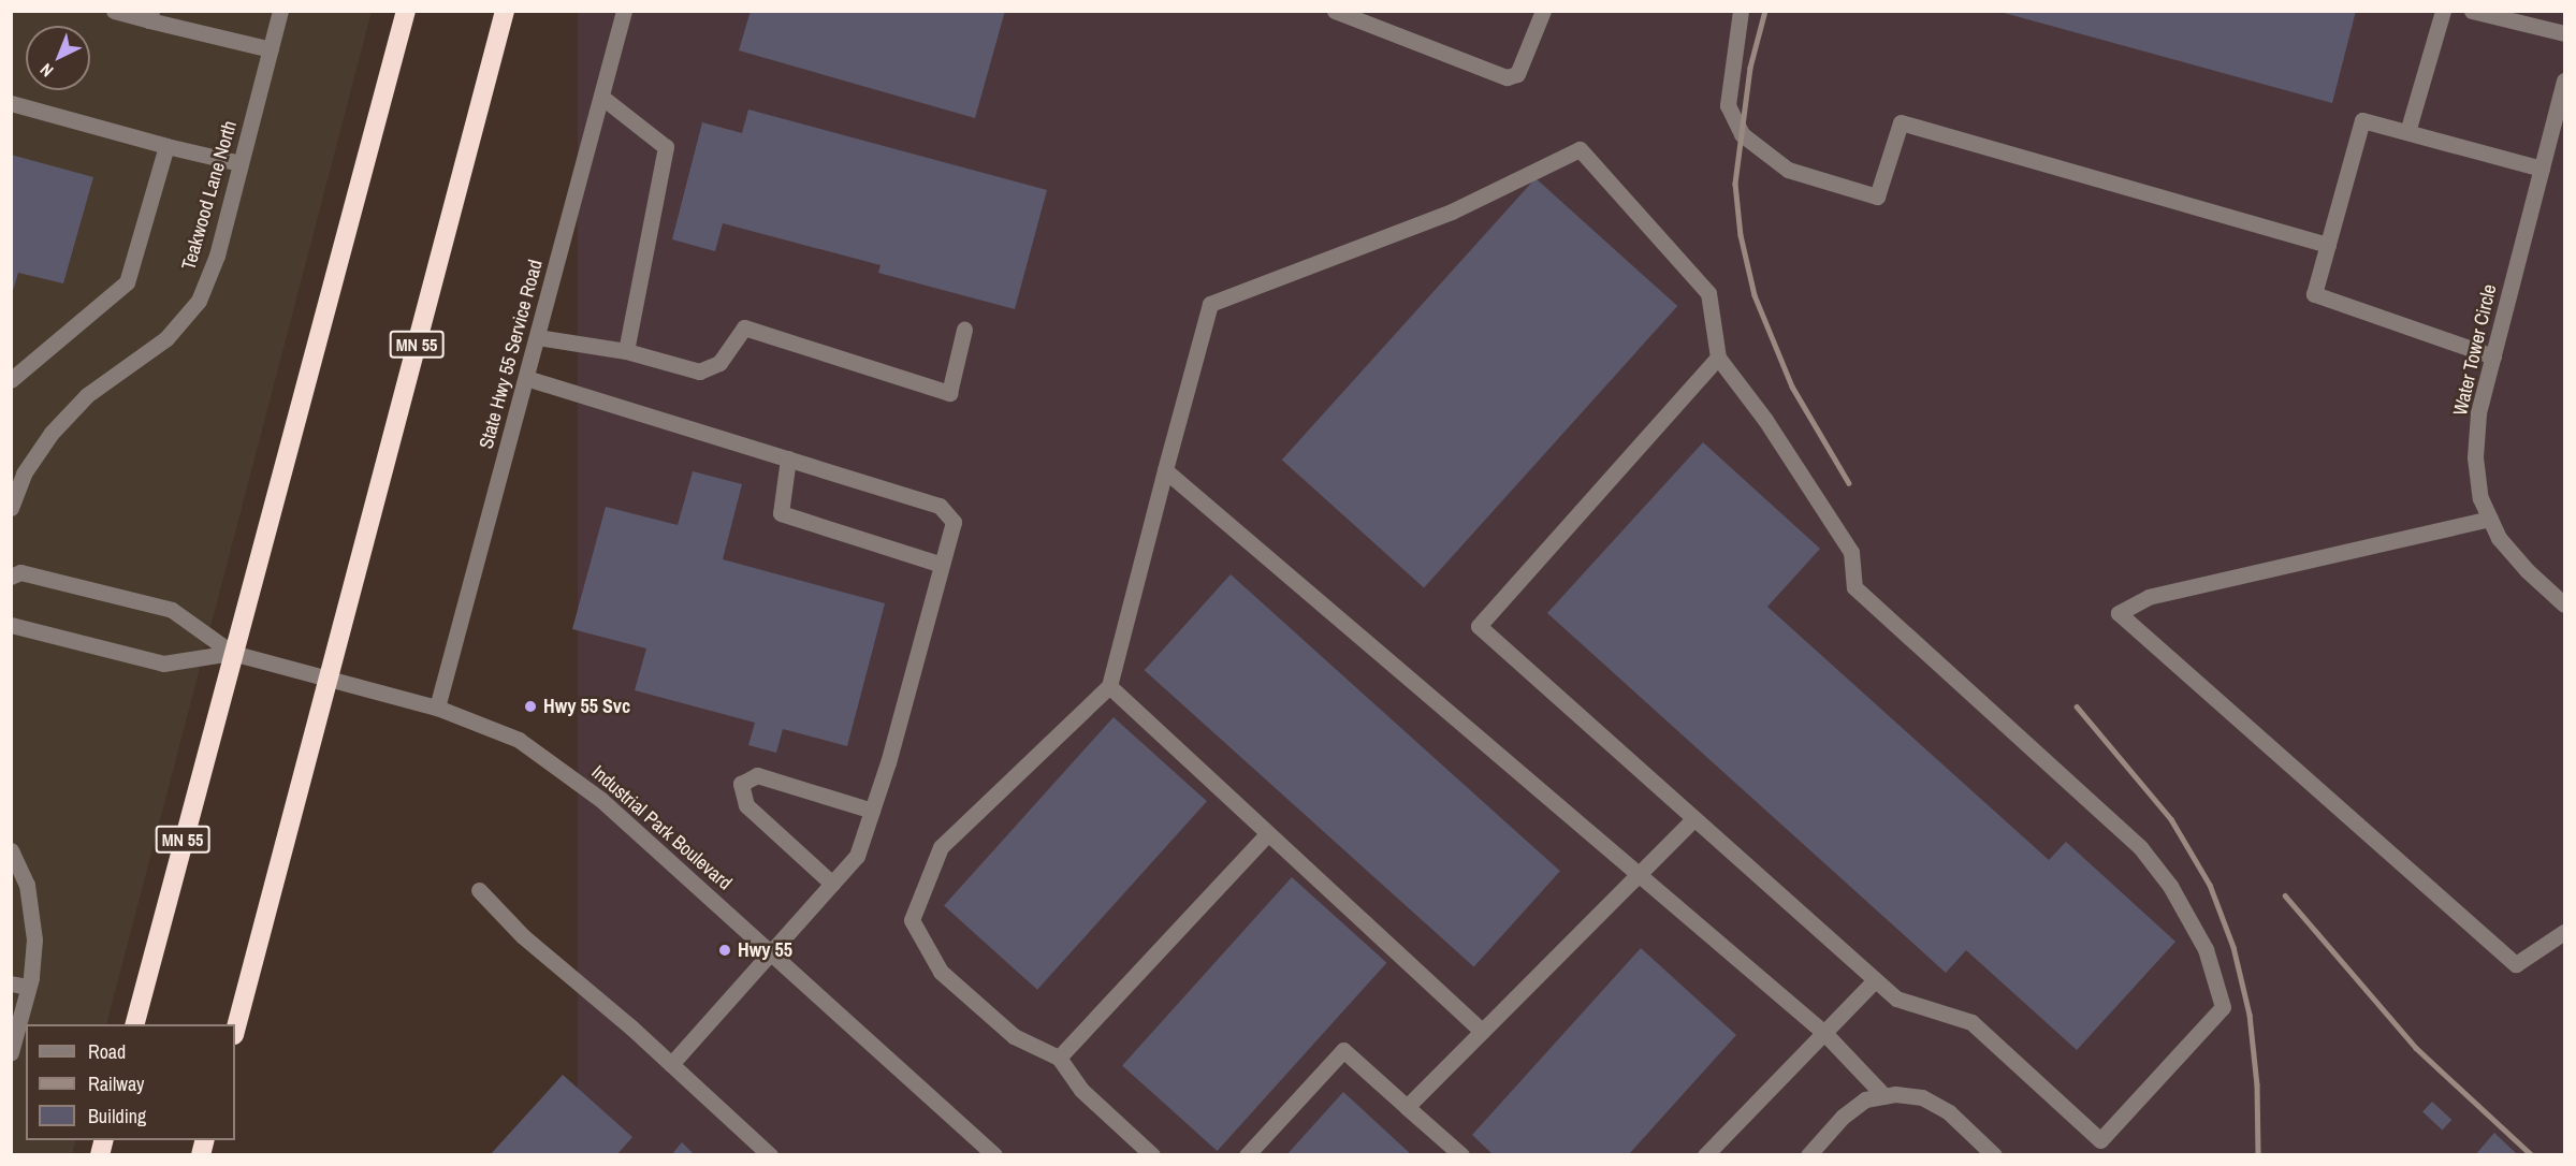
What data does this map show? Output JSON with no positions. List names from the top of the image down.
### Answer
{
  "streets": {
    "highway": ["MN 55"],
    "street": [
      "Teakwood Lane North",
      "Water Tower Circle",
      "State Hwy 55 Service Road",
      "Industrial Park Boulevard"
    ]
  },
  "crossings": [
    ["MN 55", "Industrial Park Boulevard"],
    ["State Hwy 55 Service Road", "Industrial Park Boulevard"]
  ],
  "places": ["Hwy 55 Svc", "Hwy 55"],
  "legend": ["Road", "Railway", "Building"],
  "north": "bottom left"
}
